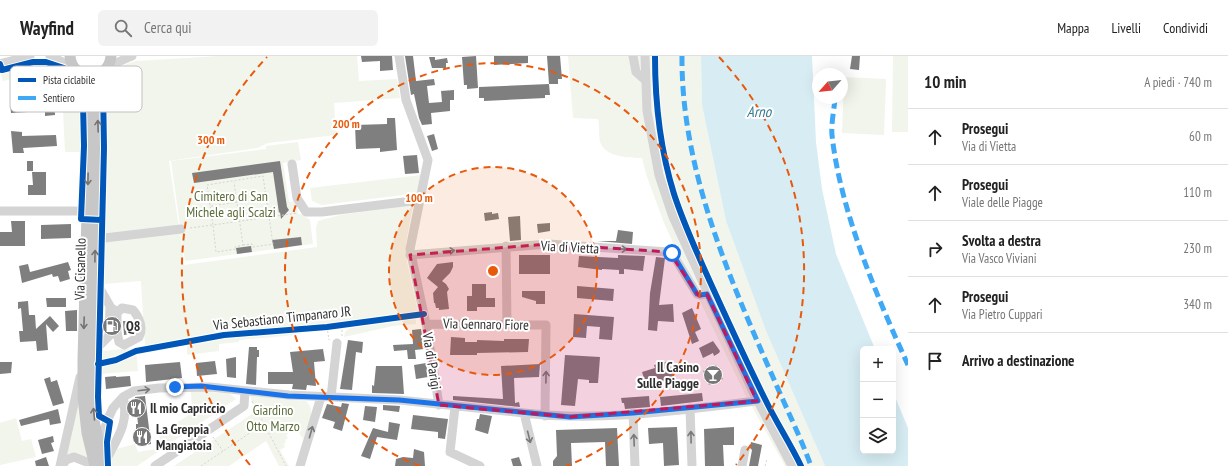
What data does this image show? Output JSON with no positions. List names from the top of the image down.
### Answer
{
  "streets": {
    "main road": ["Via Cisanello"],
    "street": ["Via di Vietta", "Via Gennaro Fiore", "Via di Parigi"],
    "cycle path": ["Via Sebastiano Timpanaro JR"]
  },
  "crossings": [
    ["Via di Vietta", "Via di Parigi"],
    ["Via Gennaro Fiore", "Via di Parigi"]
  ],
  "one_way": ["Via di Vietta"],
  "water": ["Arno"],
  "parks": ["Cimitero di San Michele agli Scalzi", "Giardino Otto Marzo"],
  "places": {
    "fuel station": ["Q8"],
    "bar": ["Il Casino Sulle Piagge"],
    "restaurant": ["Il mio Capriccio", "La Greppia Mangiatoia"]
  },
  "legend": ["Pista ciclabile", "Sentiero"],
  "north": "bottom left",
  "page": {
    "header": "Wayfind",
    "search": "Cerca qui",
    "nav": ["Mappa", "Livelli", "Condividi"],
    "heading": ["10 min", "A piedi · 740 m"],
    "list": [
      ["Prosegui", "Via di Vietta", "60 m"],
      ["Prosegui", "Viale delle Piagge", "110 m"],
      ["Svolta a destra", "Via Vasco Viviani", "230 m"],
      ["Prosegui", "Via Pietro Cuppari", "340 m"],
      "Arrivo a destinazione"
    ],
    "map_buttons": ["+", "−"]
  },
  "rings": ["200 m", "300 m", "100 m"]
}
